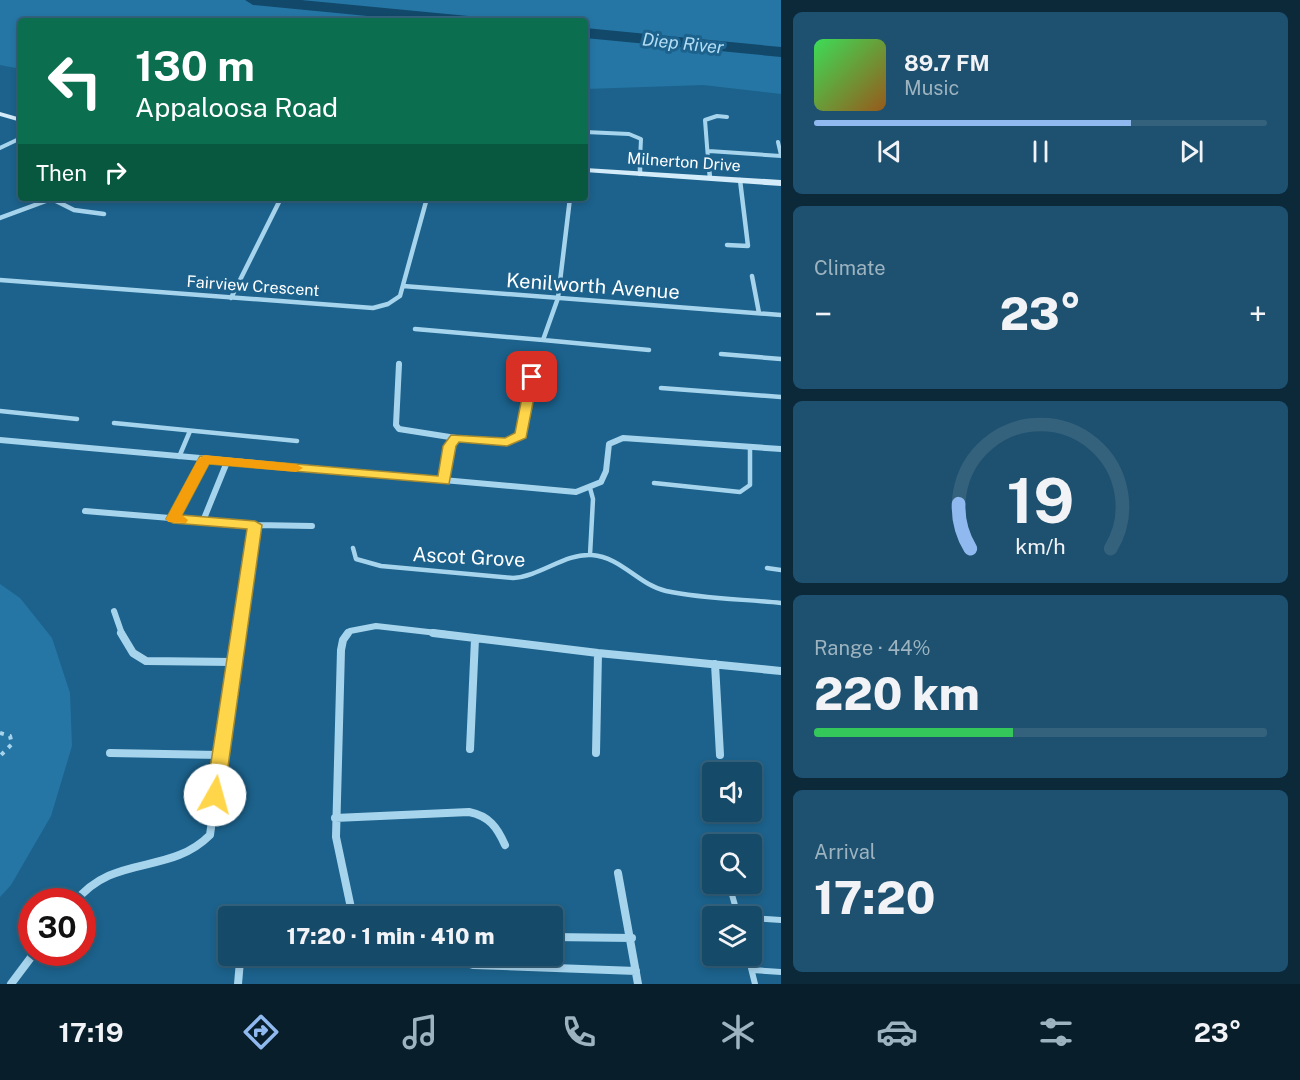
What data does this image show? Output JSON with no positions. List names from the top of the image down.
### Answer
{
  "streets": {
    "street": ["Milnerton Drive", "Fairview Crescent", "Kenilworth Avenue"],
    "lane": ["Ascot Grove"]
  },
  "crossings": [
    ["Fairview Crescent", "Kenilworth Avenue"]
  ],
  "water": ["Diep River"],
  "page": {
    "turn": ["130 m", "Appaloosa Road"],
    "song": ["89.7 FM", "Music"],
    "then": "Then",
    "tile": [
      "Climate",
      ["Range · 44%", "220 km"],
      ["Arrival", "17:20"]
    ],
    "heat": ["−", "23°", "+"],
    "limit": "30",
    "trip": "17:20 · 1 min · 410 m",
    "tabs": ["17:19", "23°"],
    "gauge": ["19", "km/h"]
  }
}
